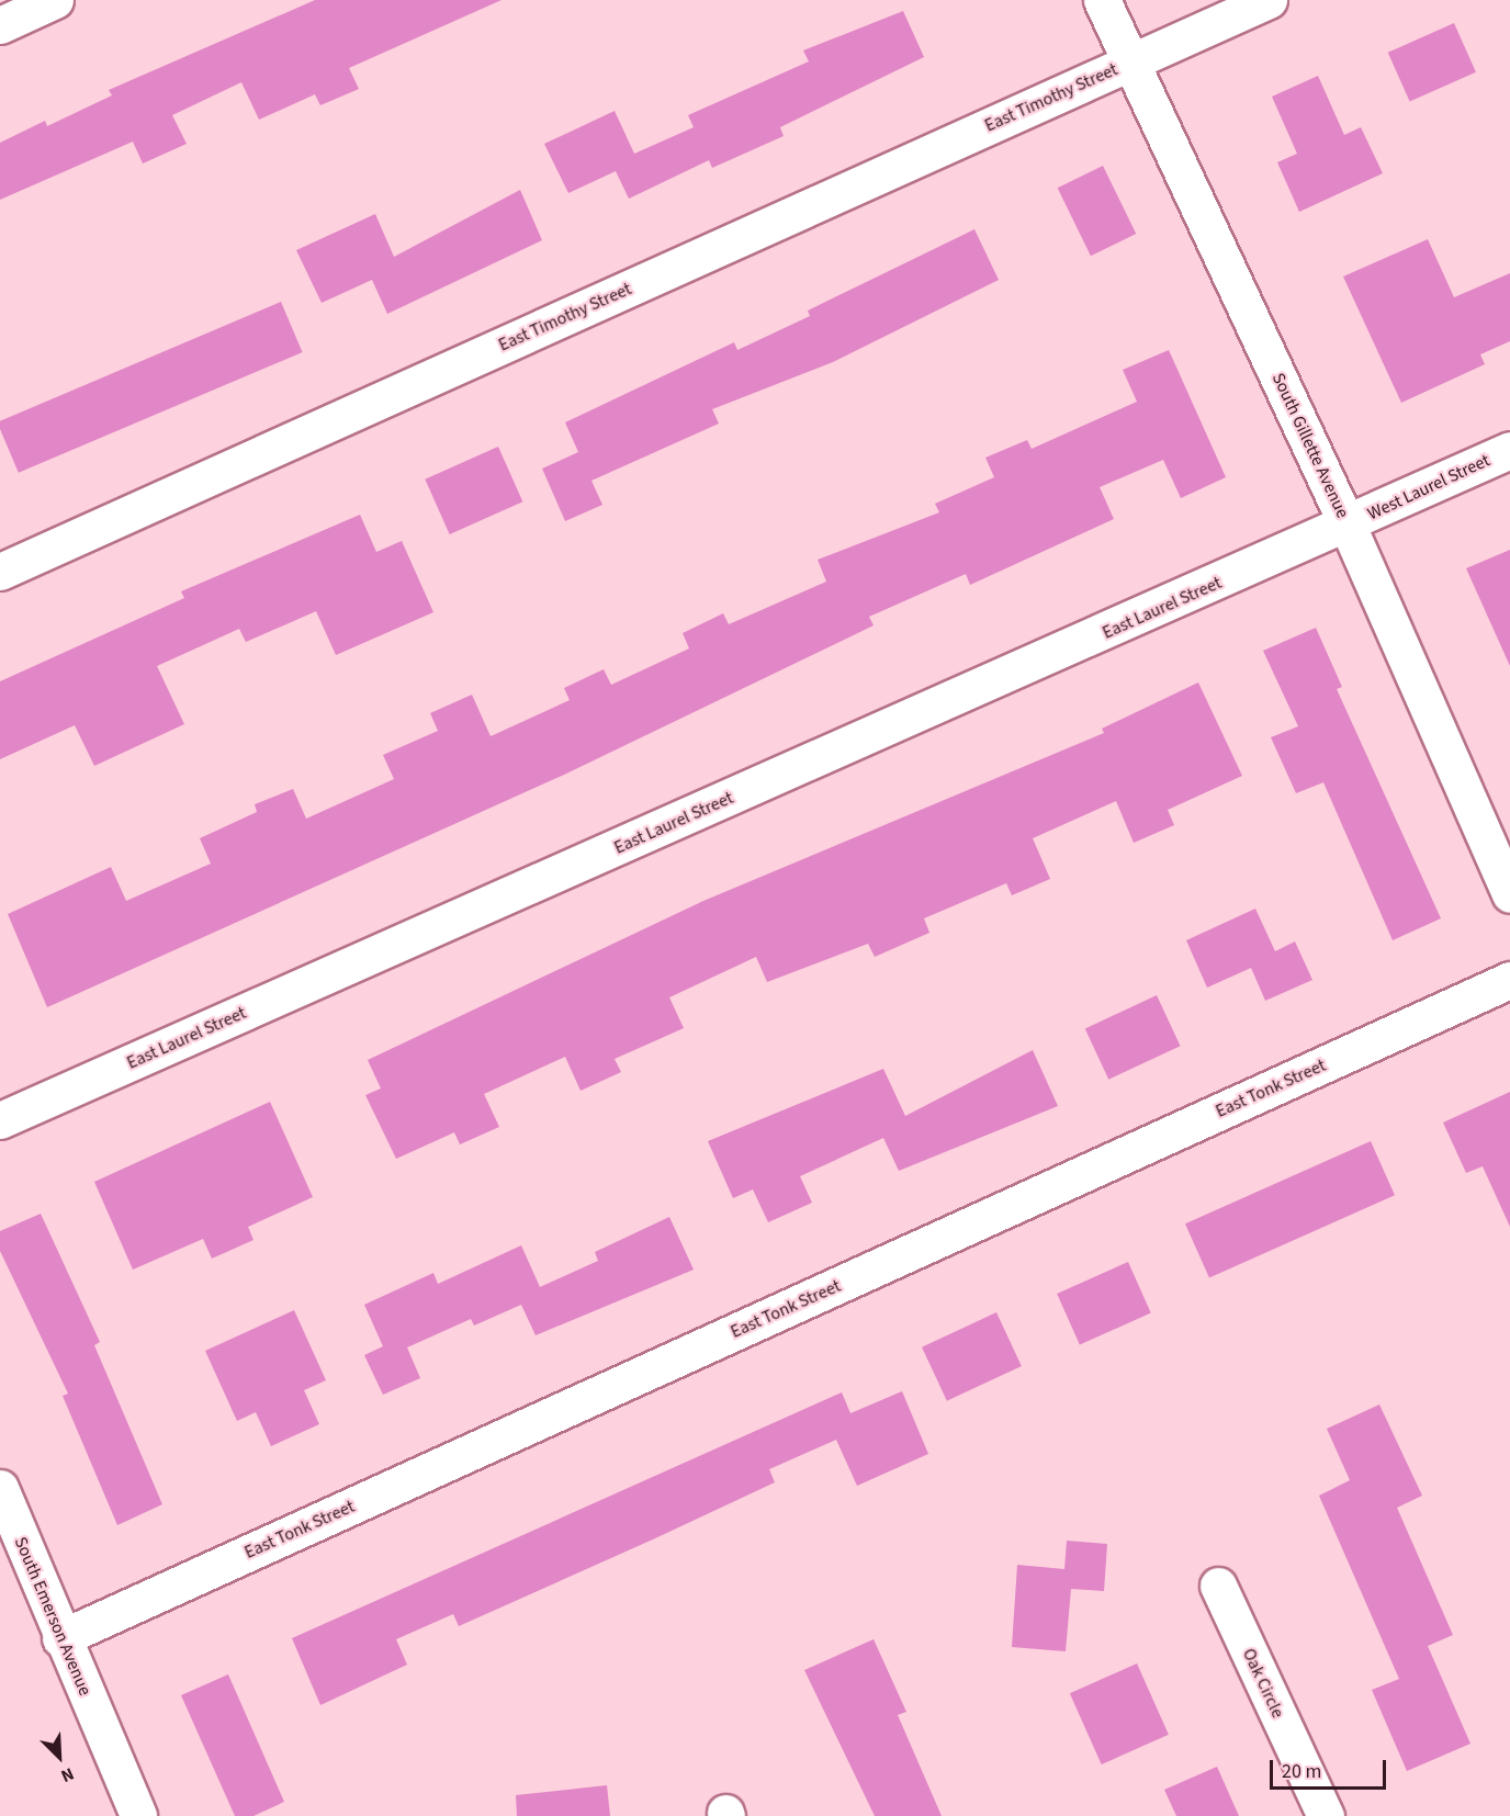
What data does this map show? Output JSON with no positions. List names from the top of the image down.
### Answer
{
  "streets": {
    "street": [
      "East Timothy Street",
      "South Gillette Avenue",
      "West Laurel Street",
      "East Laurel Street",
      "East Tonk Street",
      "South Emerson Avenue",
      "Oak Circle"
    ]
  },
  "crossings": [
    ["East Timothy Street", "South Gillette Avenue"],
    ["South Gillette Avenue", "West Laurel Street"],
    ["South Gillette Avenue", "East Laurel Street"],
    ["West Laurel Street", "East Laurel Street"],
    ["East Tonk Street", "South Emerson Avenue"]
  ],
  "scale_bar": "20 m",
  "north": "bottom right"
}
